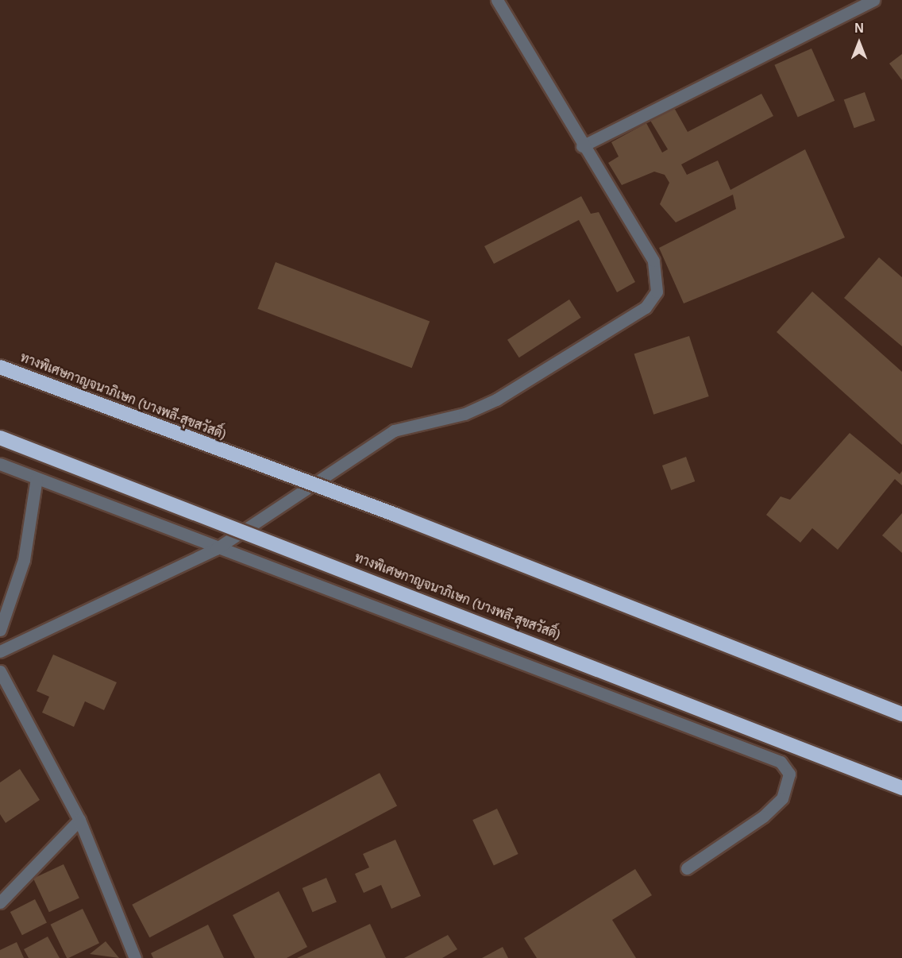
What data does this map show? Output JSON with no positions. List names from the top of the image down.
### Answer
{
  "streets": {
    "highway": ["ทางพิเศษกาญจนาภิเษก (บางพลี-สุขสวัสดิ์)"]
  },
  "north": "top"
}
